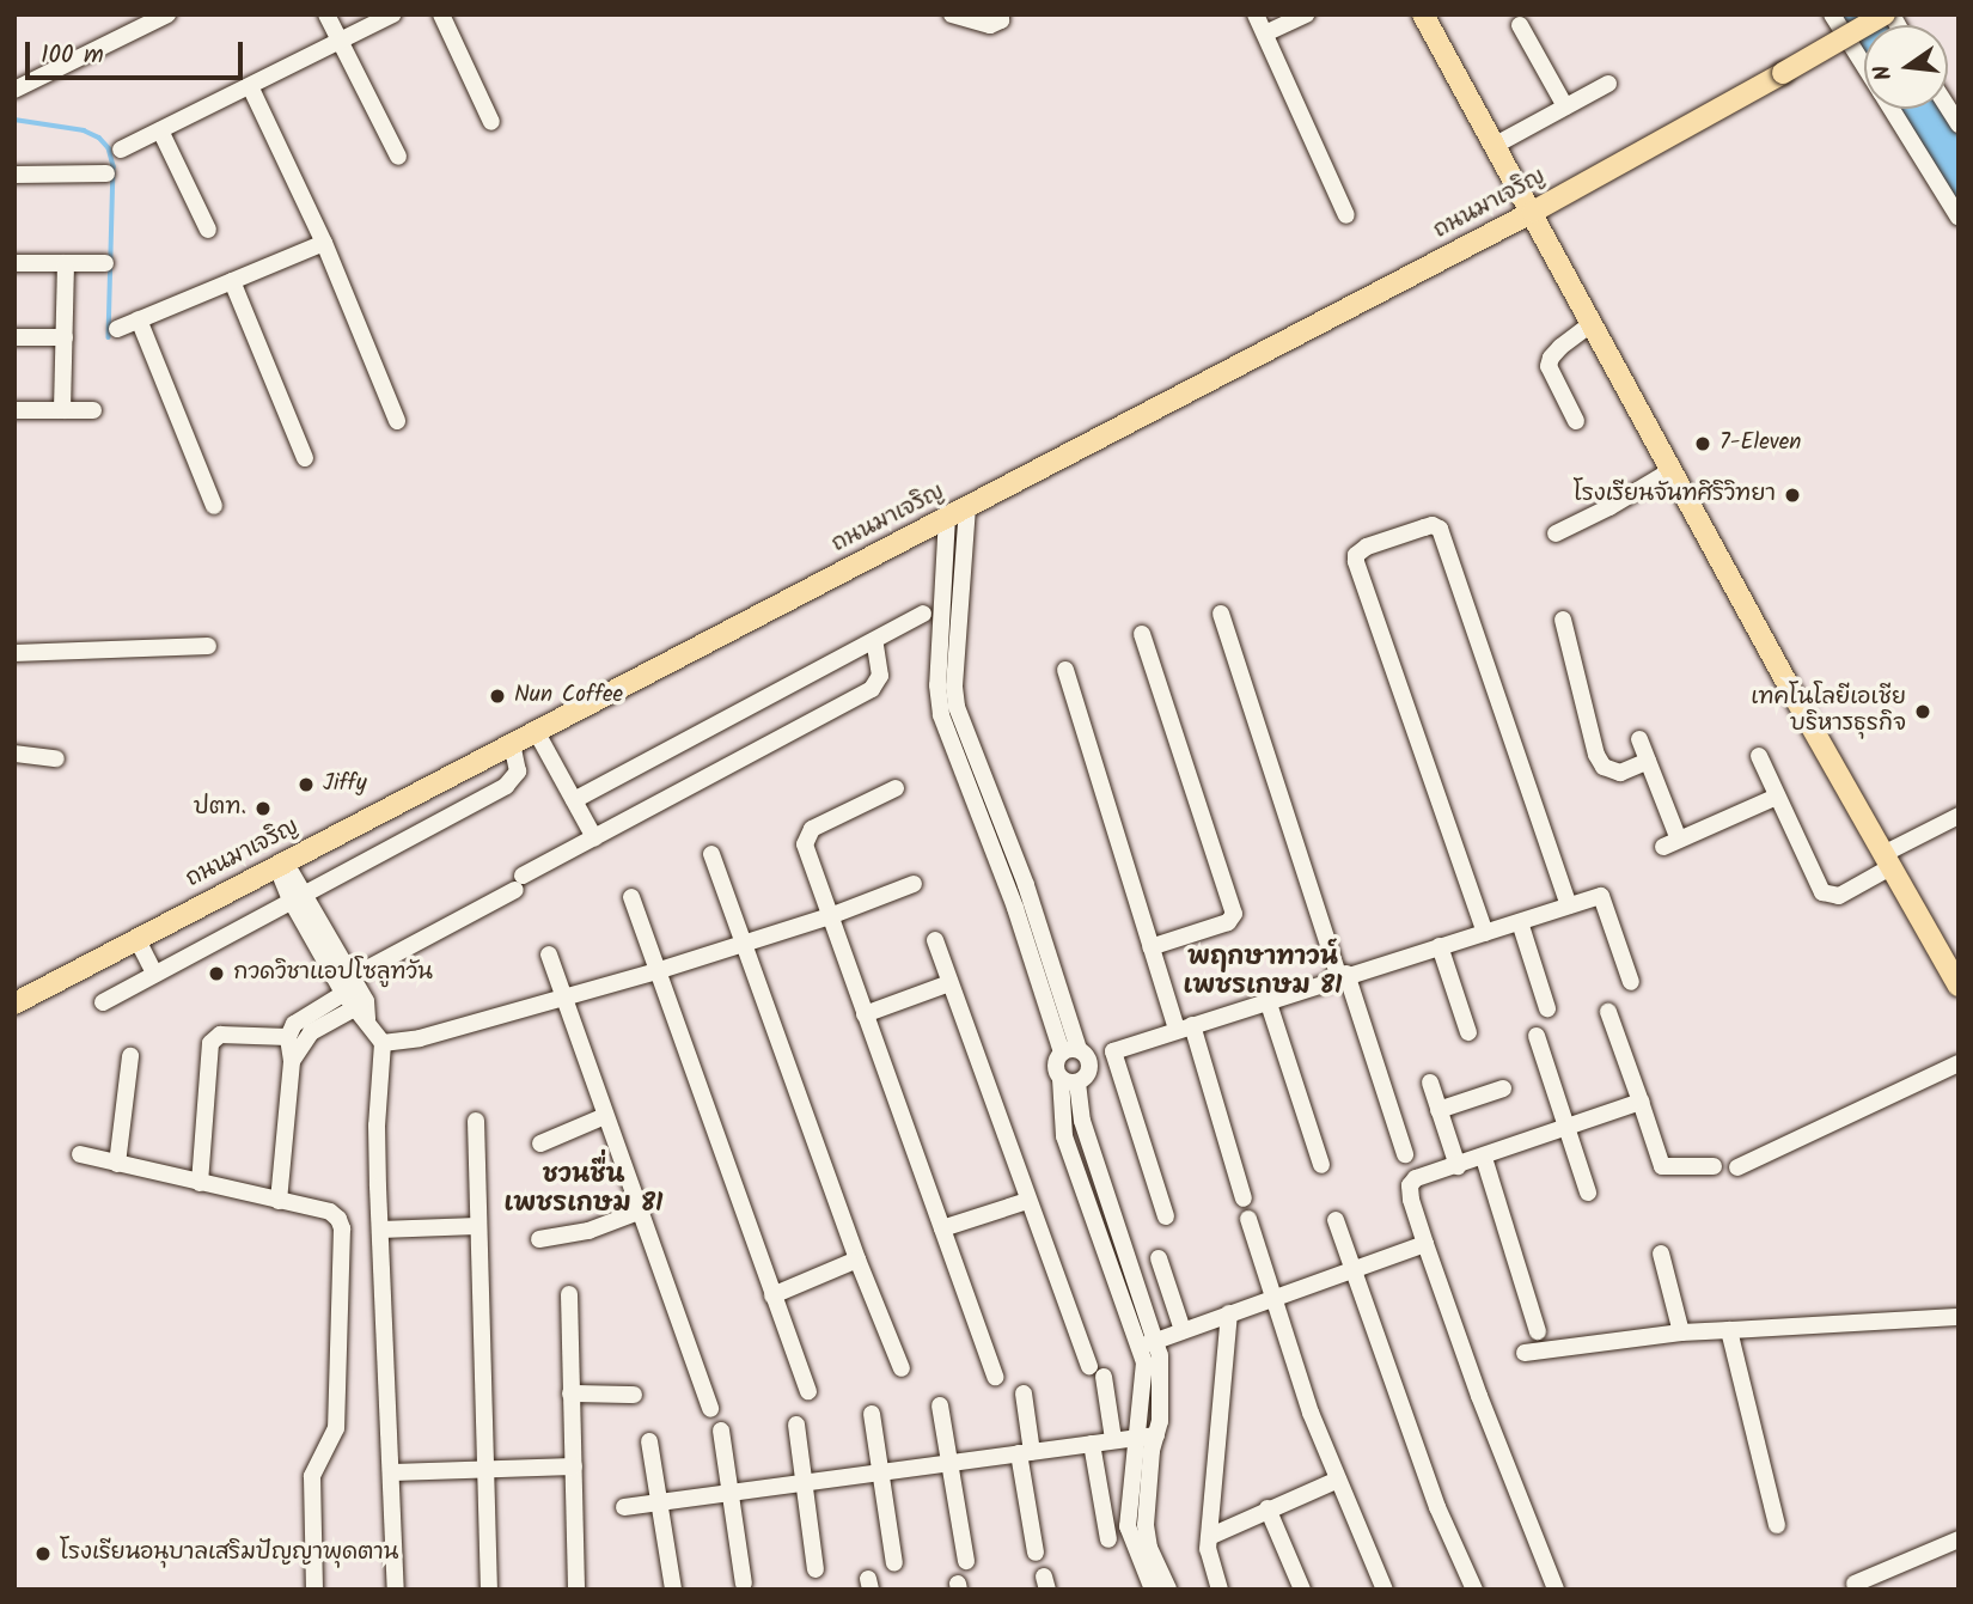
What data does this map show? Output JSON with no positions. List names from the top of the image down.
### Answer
{
  "streets": {
    "main road": ["ถนนมาเจริญ"]
  },
  "districts": ["พฤกษาทาวน์ เพชรเกษม 81", "ชวนชื่น เพชรเกษม 81"],
  "places": [
    "7-Eleven",
    "โรงเรียนจันทศิริวิทยา",
    "Nun Coffee",
    "เทคโนโลยีเอเชีย บริหารธุรกิจ",
    "Jiffy",
    "ปตท.",
    "กวดวิชาแอปโซลูทวัน",
    "โรงเรียนอนุบาลเสริมปัญญาพุดตาน"
  ],
  "scale_bar": "100 m",
  "north": "left"
}
